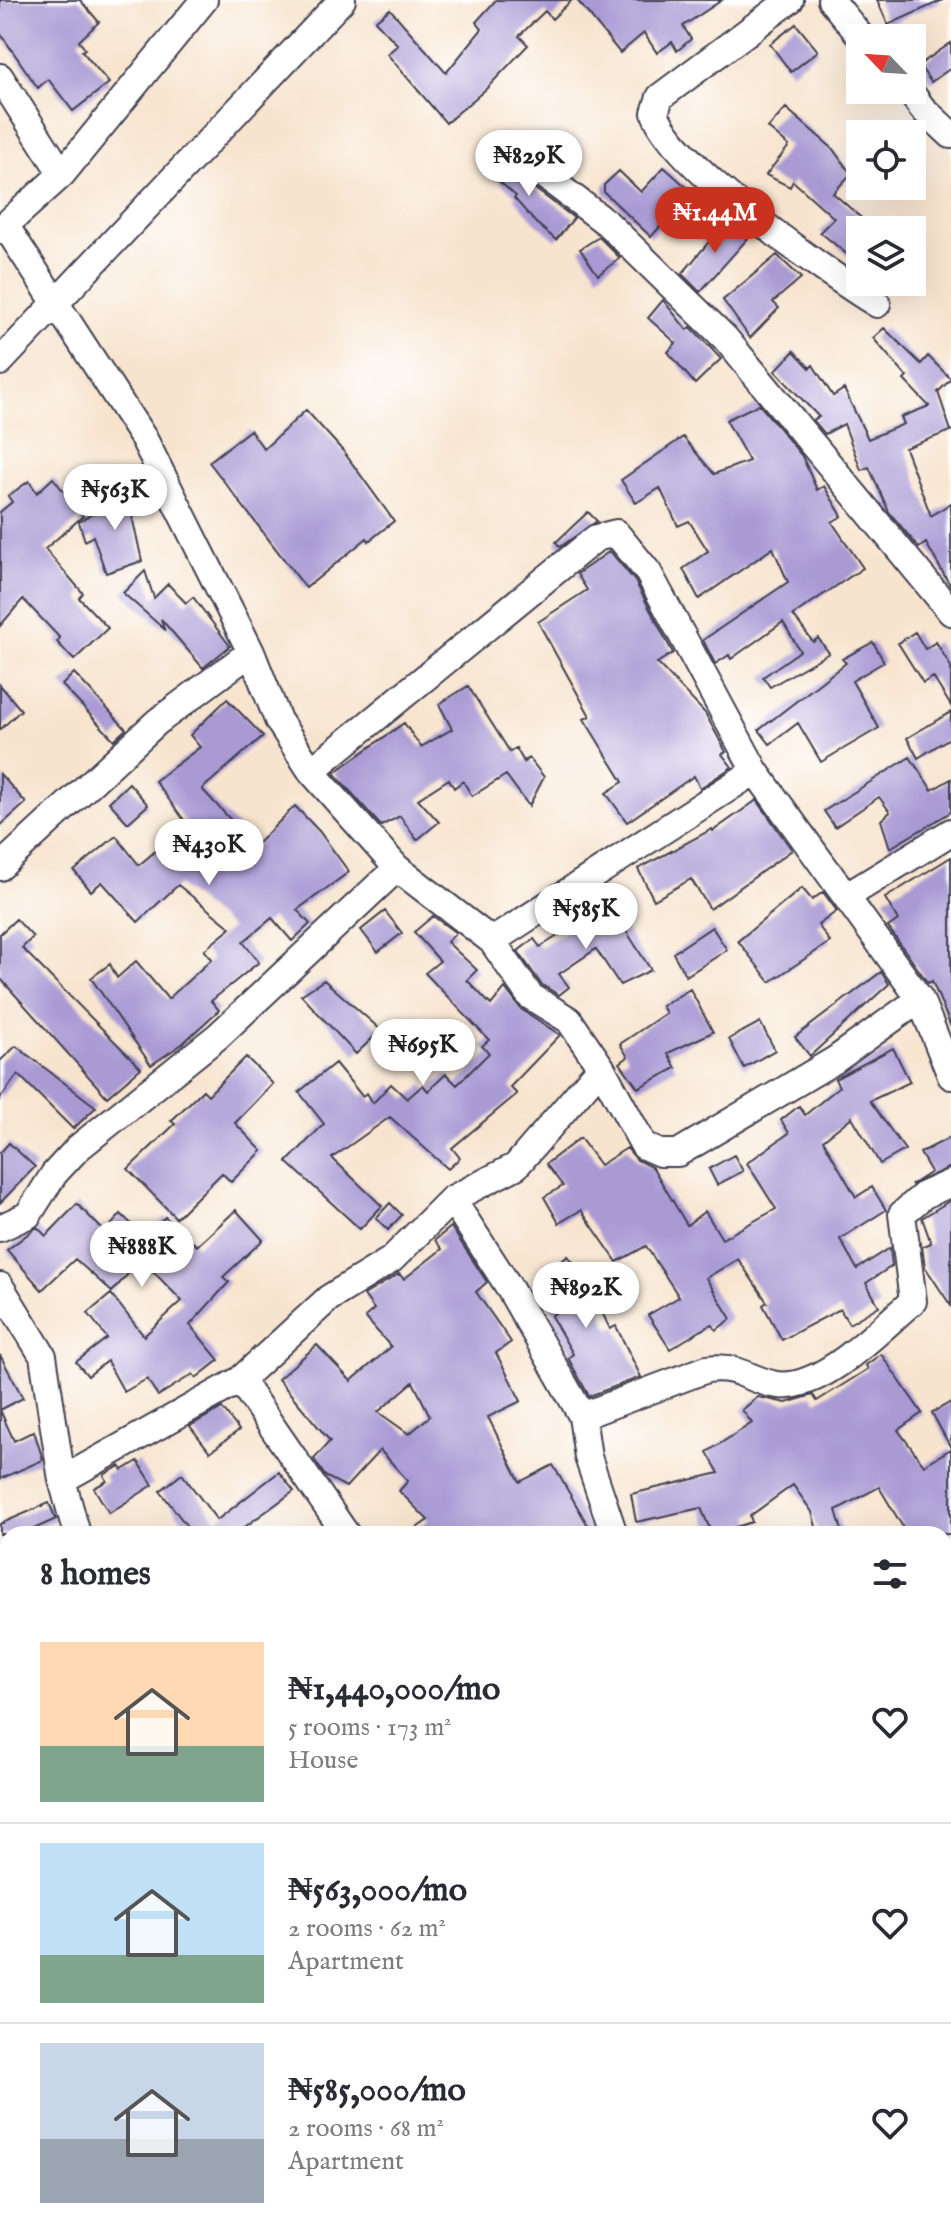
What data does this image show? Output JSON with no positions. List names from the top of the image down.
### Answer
{
  "north": "top left",
  "page": {
    "price": [
      "₦829K",
      "₦1.44M",
      "₦563K",
      "₦430K",
      "₦585K",
      "₦695K",
      "₦888K",
      "₦892K"
    ],
    "heading": "8 homes",
    "list": [
      {
        "name": "₦1,440,000/mo",
        "note": "5 rooms · 173 m² · House"
      },
      {
        "name": "₦563,000/mo",
        "note": "2 rooms · 62 m² · Apartment"
      },
      {
        "name": "₦585,000/mo",
        "note": "2 rooms · 68 m² · Apartment"
      }
    ]
  }
}
